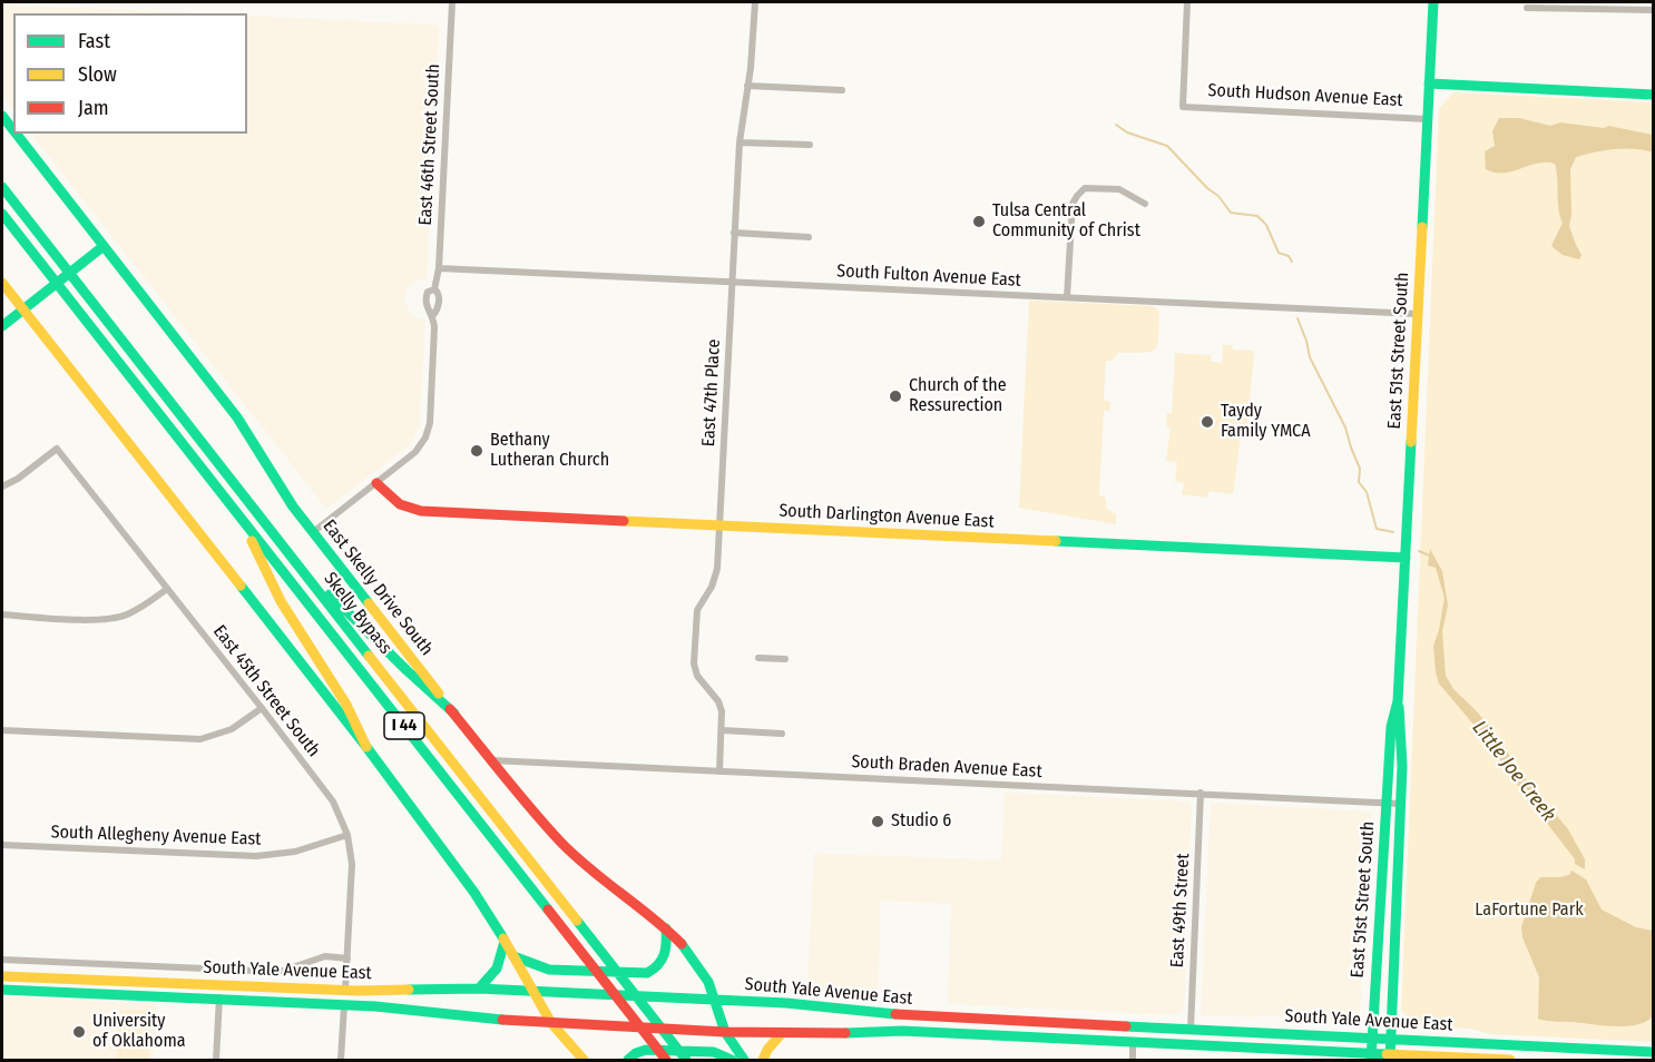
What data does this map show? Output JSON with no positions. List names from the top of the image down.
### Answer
{
  "streets": {
    "main road": [
      "South Hudson Avenue East",
      "East 51st Street South",
      "South Darlington Avenue East",
      "East Skelly Drive South",
      "Skelly Bypass",
      "I 44",
      "South Yale Avenue East"
    ],
    "street": [
      "East 46th Street South",
      "South Fulton Avenue East",
      "East 47th Place",
      "East 45th Street South",
      "South Braden Avenue East",
      "South Allegheny Avenue East",
      "East 49th Street"
    ]
  },
  "crossings": [
    ["South Hudson Avenue East", "East 51st Street South"],
    ["East 46th Street South", "South Fulton Avenue East"],
    ["East 46th Street South", "South Darlington Avenue East"],
    ["East 46th Street South", "East Skelly Drive South"],
    ["South Fulton Avenue East", "East 51st Street South"],
    ["South Fulton Avenue East", "East 47th Place"],
    ["East 51st Street South", "South Darlington Avenue East"],
    ["East 51st Street South", "South Braden Avenue East"],
    ["East 51st Street South", "South Yale Avenue East"],
    ["East 47th Place", "South Darlington Avenue East"],
    ["East 47th Place", "South Braden Avenue East"],
    ["East Skelly Drive South", "South Braden Avenue East"],
    ["East Skelly Drive South", "South Yale Avenue East"],
    ["East 45th Street South", "South Allegheny Avenue East"],
    ["East 45th Street South", "South Yale Avenue East"],
    ["South Braden Avenue East", "East 49th Street"],
    ["East 49th Street", "South Yale Avenue East"]
  ],
  "water": ["Little Joe Creek"],
  "parks": ["LaFortune Park"],
  "places": [
    "Tulsa Central Community of Christ",
    "Church of the Ressurection",
    "Taydy Family YMCA",
    "Bethany Lutheran Church",
    "Studio 6",
    "University of Oklahoma"
  ],
  "legend": ["Fast", "Slow", "Jam"]
}
